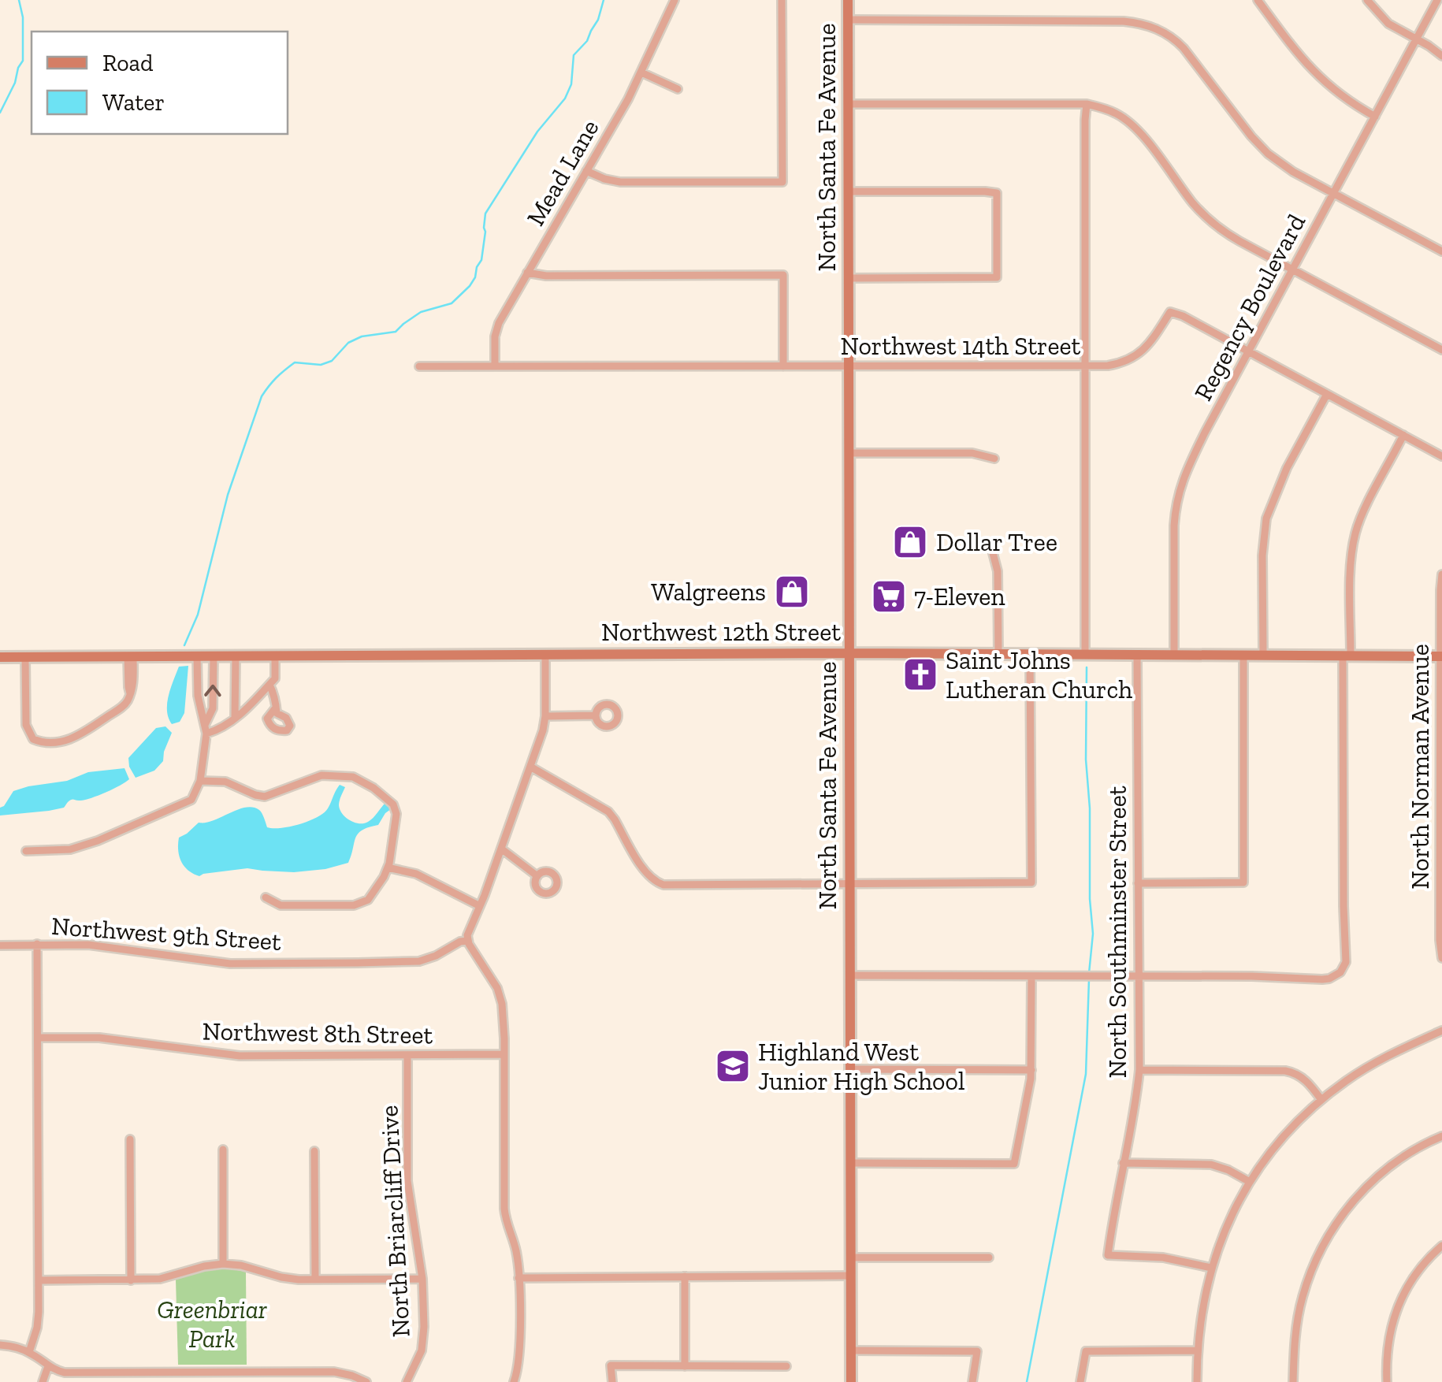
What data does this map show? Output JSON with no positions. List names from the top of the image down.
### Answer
{
  "streets": {
    "main road": ["North Santa Fe Avenue", "Northwest 12th Street"],
    "street": [
      "Mead Lane",
      "Regency Boulevard",
      "Northwest 14th Street",
      "North Norman Avenue",
      "North Southminster Street",
      "Northwest 9th Street",
      "Northwest 8th Street",
      "North Briarcliff Drive"
    ]
  },
  "crossings": [
    ["North Santa Fe Avenue", "Northwest 14th Street"],
    ["North Santa Fe Avenue", "Northwest 12th Street"],
    ["Mead Lane", "Northwest 14th Street"],
    ["Regency Boulevard", "Northwest 14th Street"],
    ["Regency Boulevard", "Northwest 12th Street"],
    ["Northwest 12th Street", "North Norman Avenue"],
    ["Northwest 12th Street", "North Southminster Street"],
    ["Northwest 8th Street", "North Briarcliff Drive"]
  ],
  "parks": ["Greenbriar Park"],
  "places": {
    "shop": ["Dollar Tree", "Walgreens"],
    "supermarket": ["7-Eleven"],
    "church": ["Saint Johns Lutheran Church"],
    "school or university": ["Highland West Junior High School"]
  },
  "legend": ["Road", "Water"]
}
